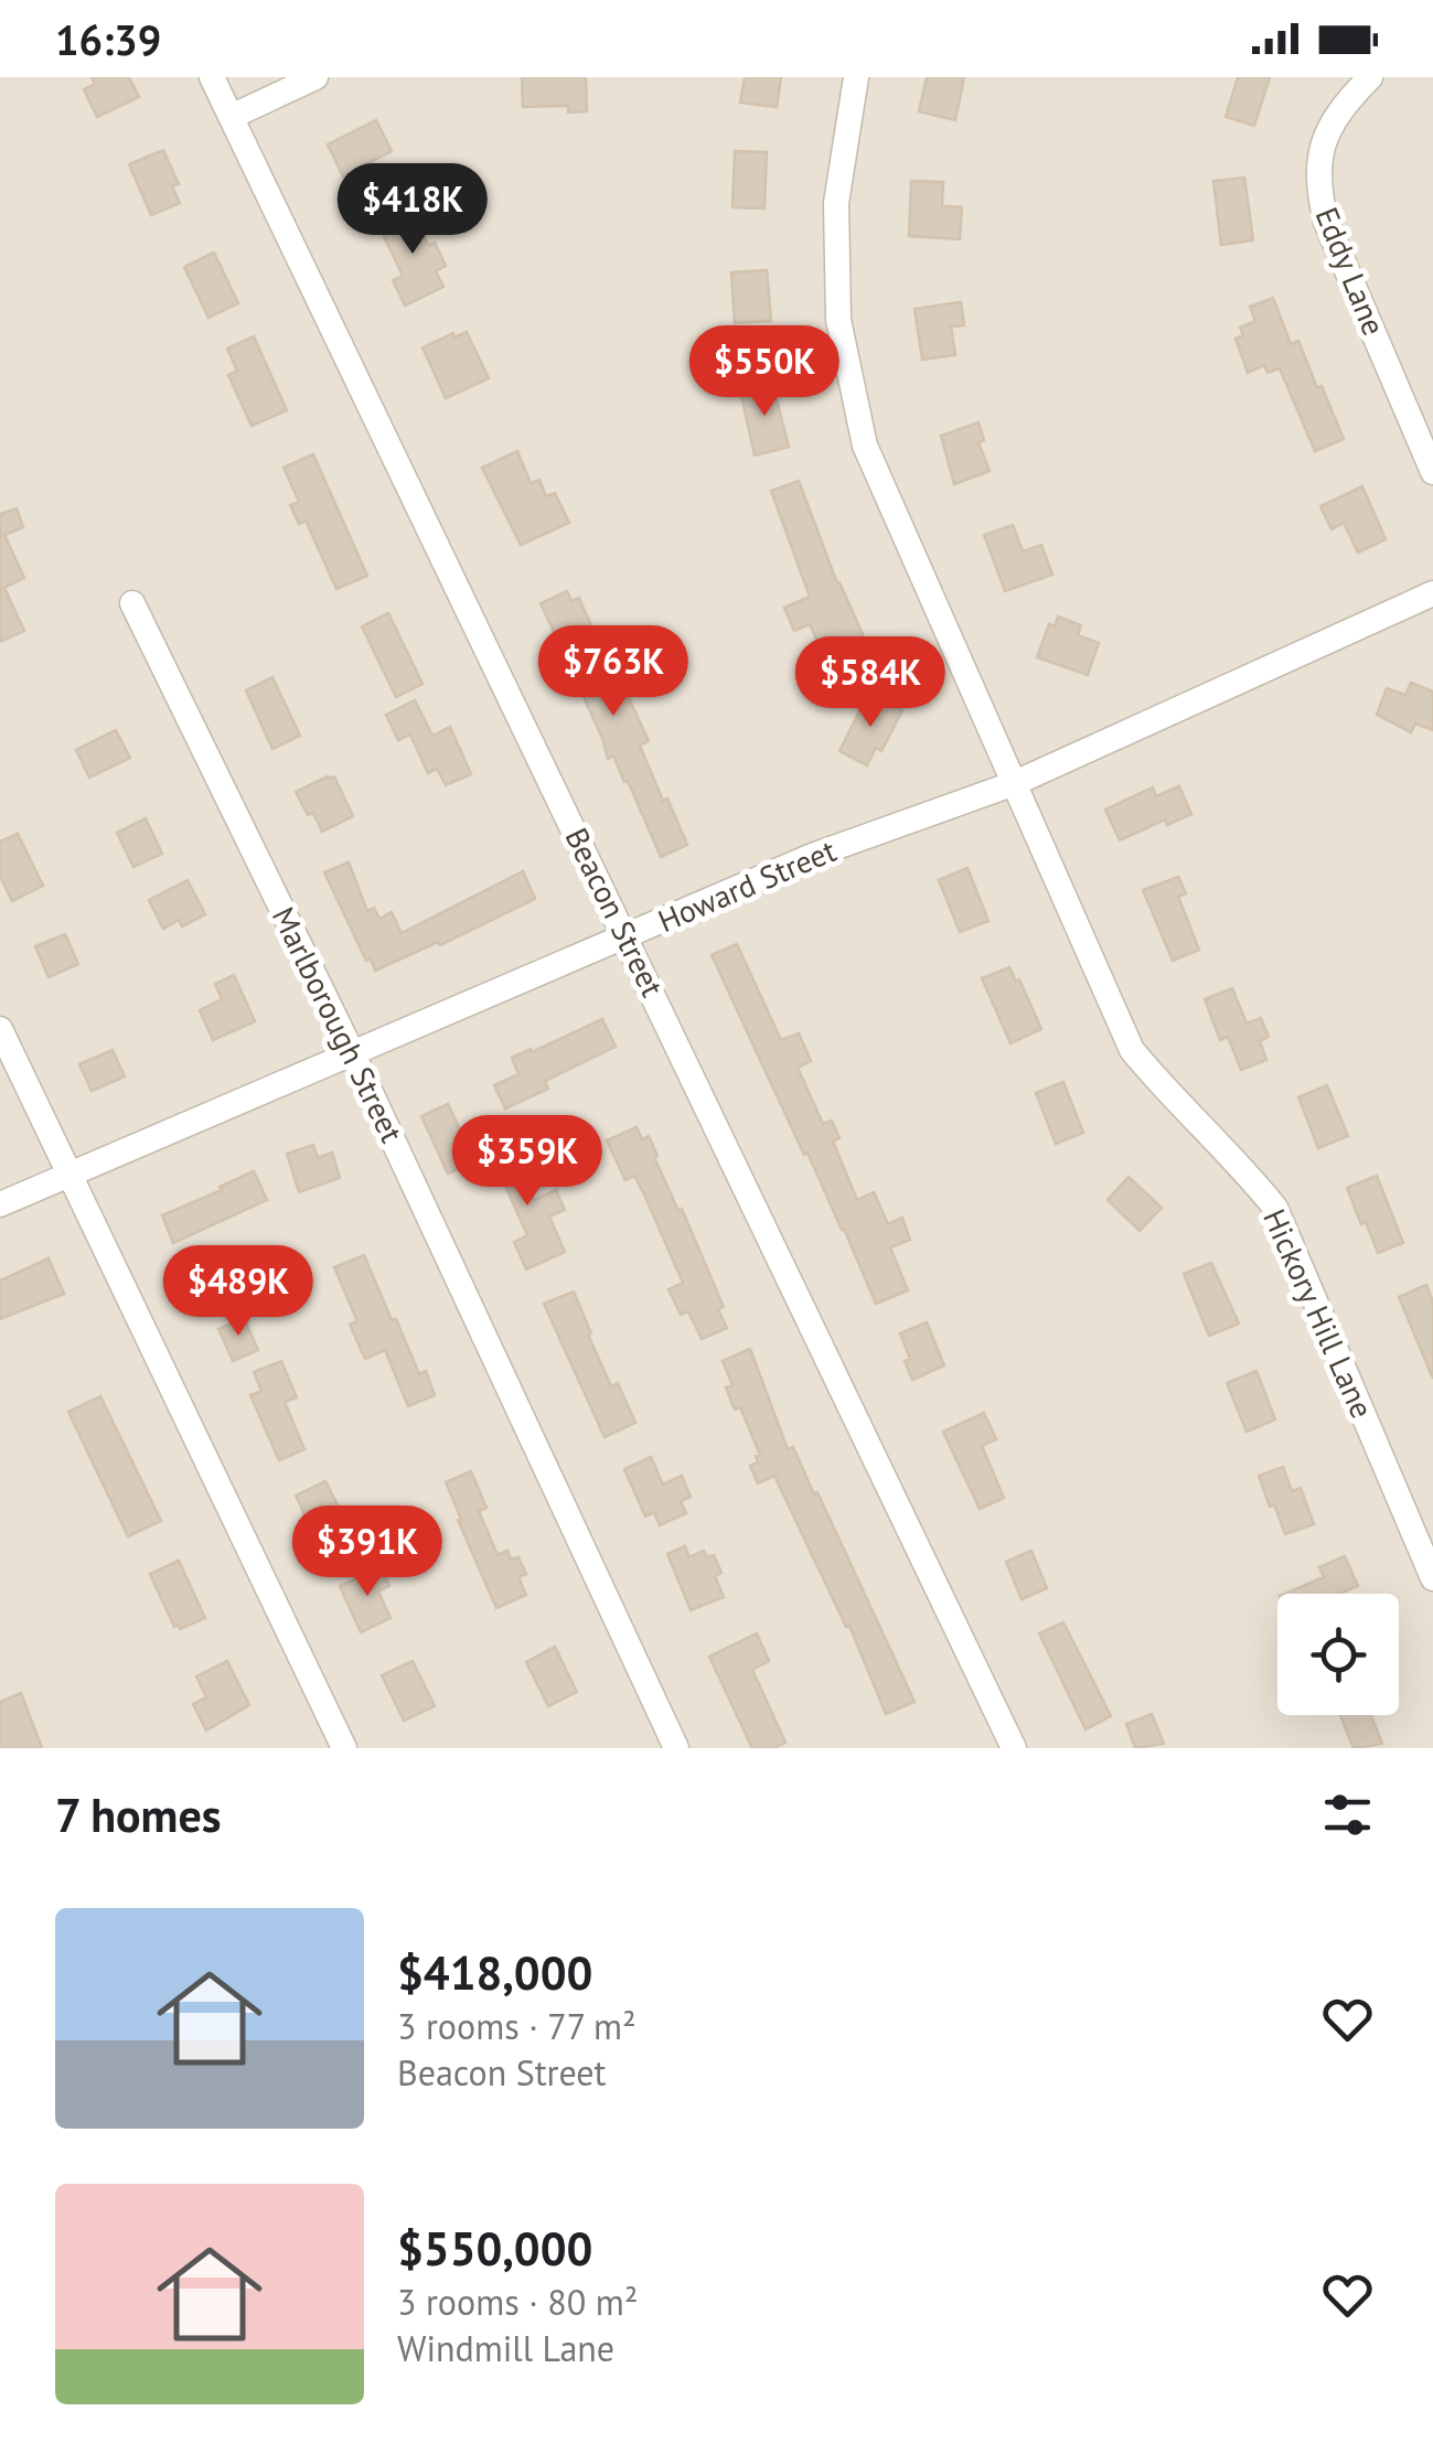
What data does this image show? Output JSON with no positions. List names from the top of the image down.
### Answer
{
  "streets": {
    "street": [
      "Eddy Lane",
      "Howard Street",
      "Beacon Street",
      "Marlborough Street",
      "Hickory Hill Lane"
    ]
  },
  "crossings": [
    ["Howard Street", "Beacon Street"],
    ["Howard Street", "Marlborough Street"],
    ["Howard Street", "Hickory Hill Lane"]
  ],
  "page": {
    "status": "16:39",
    "price": [
      "$418K",
      "$550K",
      "$763K",
      "$584K",
      "$359K",
      "$489K",
      "$391K"
    ],
    "heading": "7 homes",
    "list": [
      {
        "name": "$418,000",
        "note": "3 rooms · 77 m² · Beacon Street"
      },
      {
        "name": "$550,000",
        "note": "3 rooms · 80 m² · Windmill Lane"
      }
    ]
  }
}
